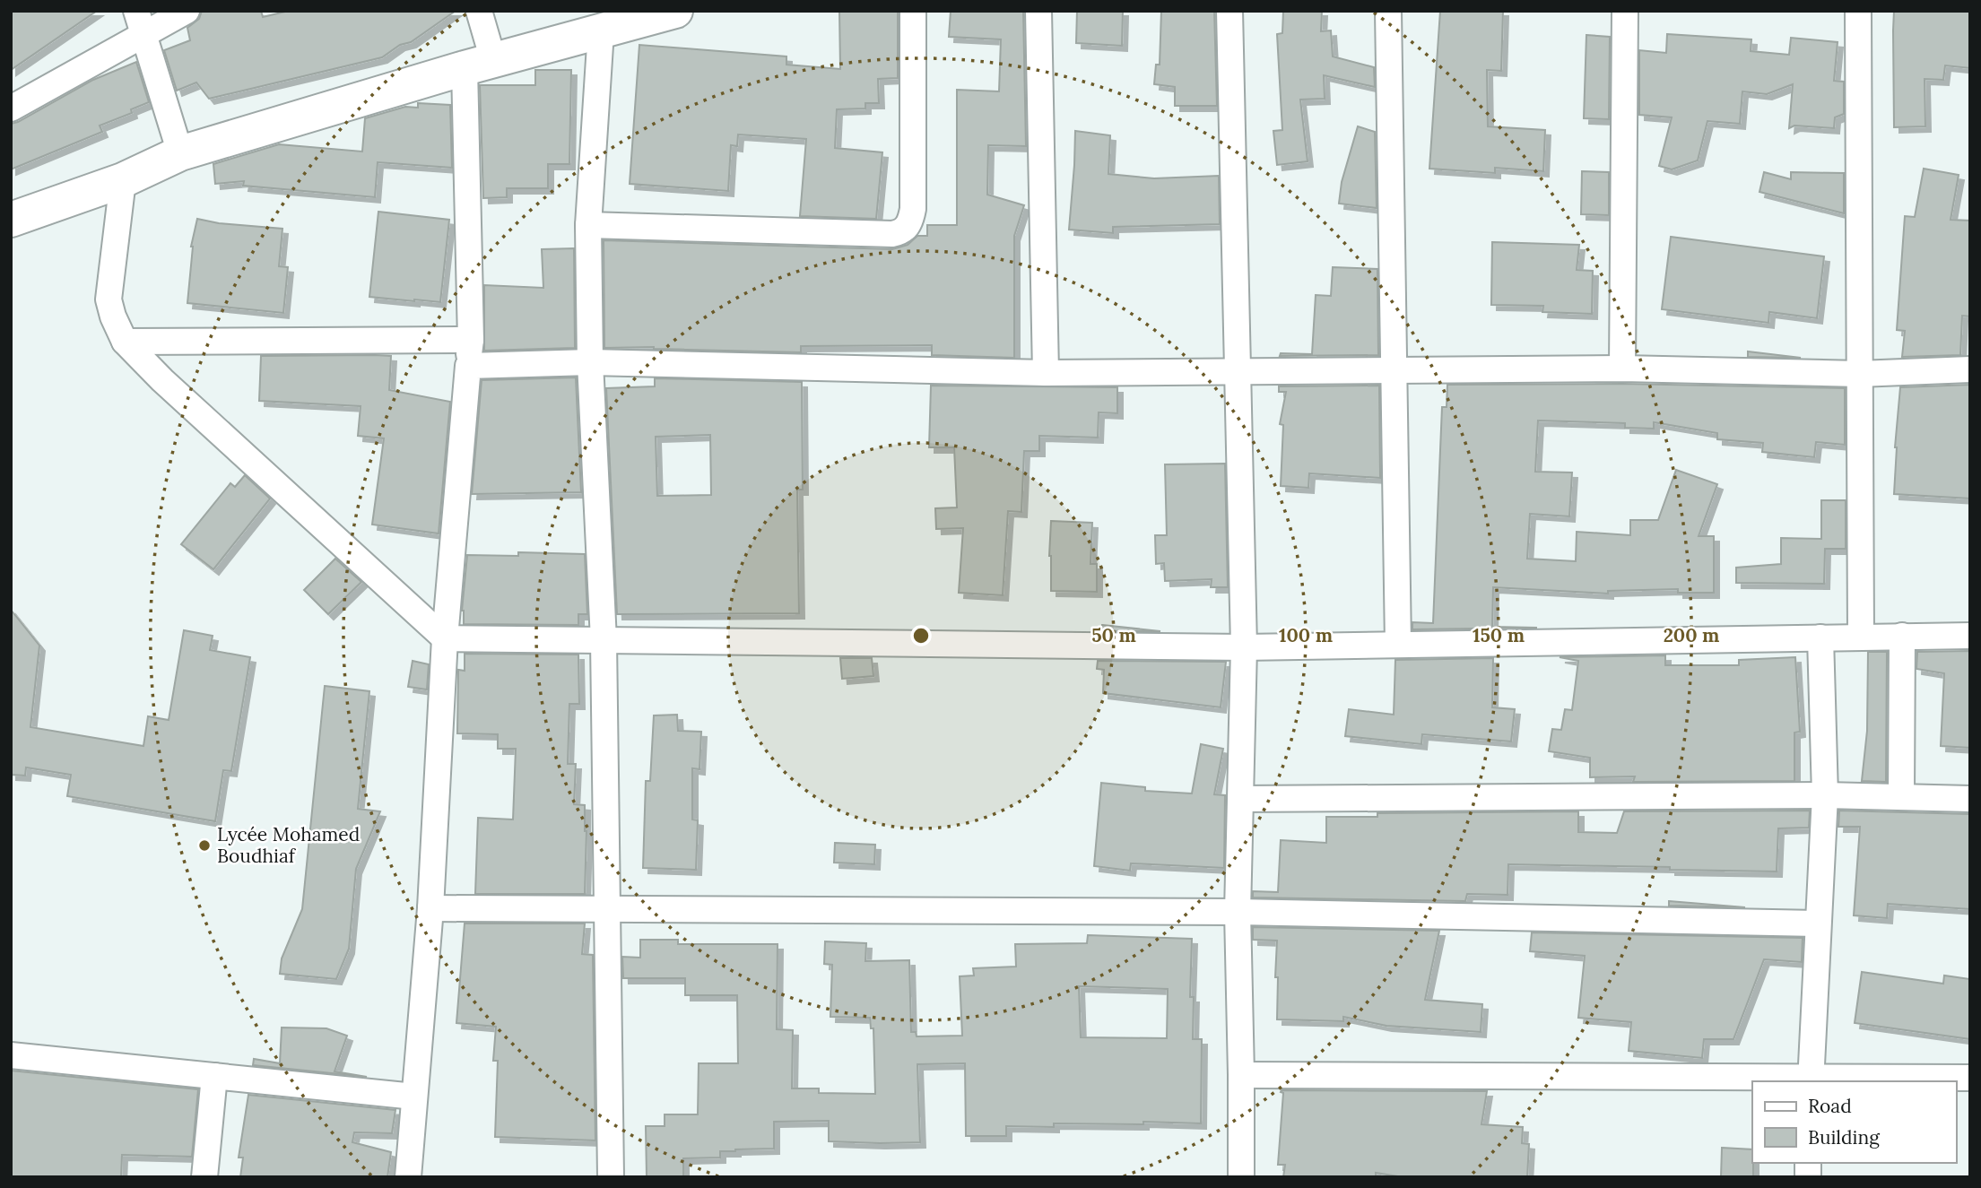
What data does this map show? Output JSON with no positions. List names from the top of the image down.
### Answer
{
  "places": ["Lycée Mohamed Boudhiaf"],
  "legend": ["Road", "Building"],
  "rings": [
    "50 m",
    "100 m",
    "150 m",
    "200 m"
  ]
}
